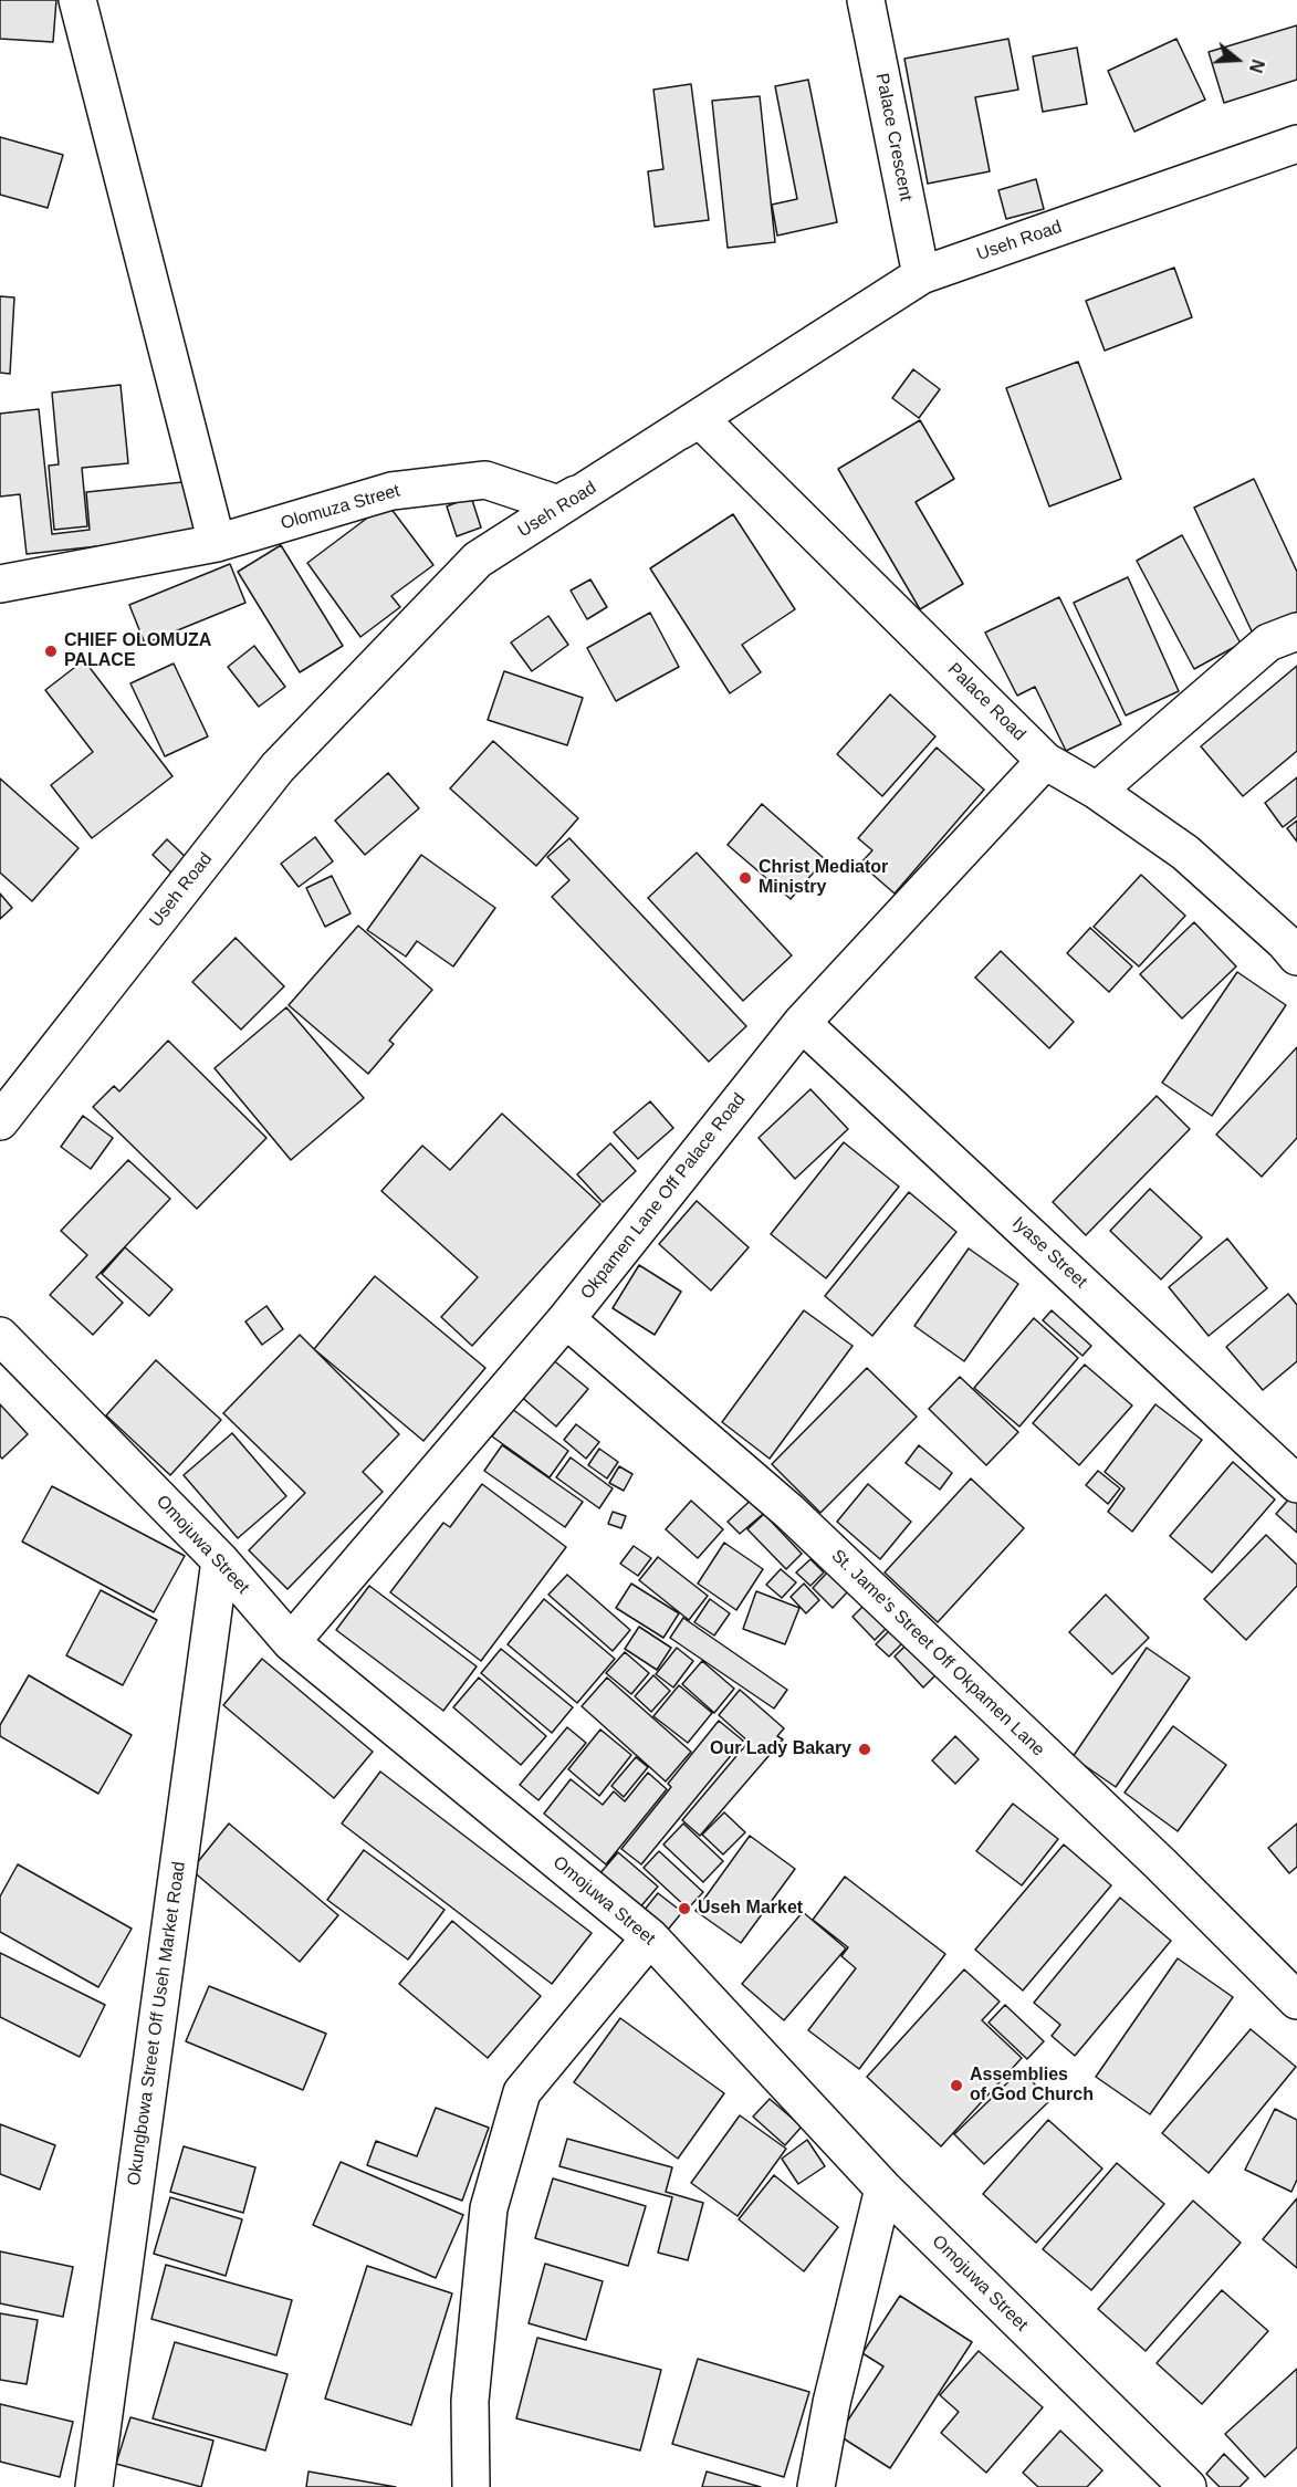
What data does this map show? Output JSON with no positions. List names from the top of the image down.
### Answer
{
  "streets": {
    "street": [
      "Palace Crescent",
      "Useh Road",
      "Olomuza Street",
      "Palace Road",
      "Okpamen Lane Off Palace Road",
      "Iyase Street",
      "Omojuwa Street",
      "St. Jame's Street Off Okpamen Lane",
      "Okungbowa Street Off Useh Market Road"
    ]
  },
  "crossings": [
    ["Palace Crescent", "Useh Road"],
    ["Useh Road", "Olomuza Street"],
    ["Useh Road", "Palace Road"],
    ["Olomuza Street", "Palace Road"],
    ["Palace Road", "Okpamen Lane Off Palace Road"],
    ["Okpamen Lane Off Palace Road", "Iyase Street"],
    ["Okpamen Lane Off Palace Road", "Omojuwa Street"],
    ["Okpamen Lane Off Palace Road", "St. Jame's Street Off Okpamen Lane"],
    ["Omojuwa Street", "Okungbowa Street Off Useh Market Road"]
  ],
  "places": [
    "CHIEF OLOMUZA PALACE",
    "Christ Mediator Ministry",
    "Our Lady Bakary",
    "Useh Market",
    "Assemblies of God Church"
  ],
  "north": "right"
}
